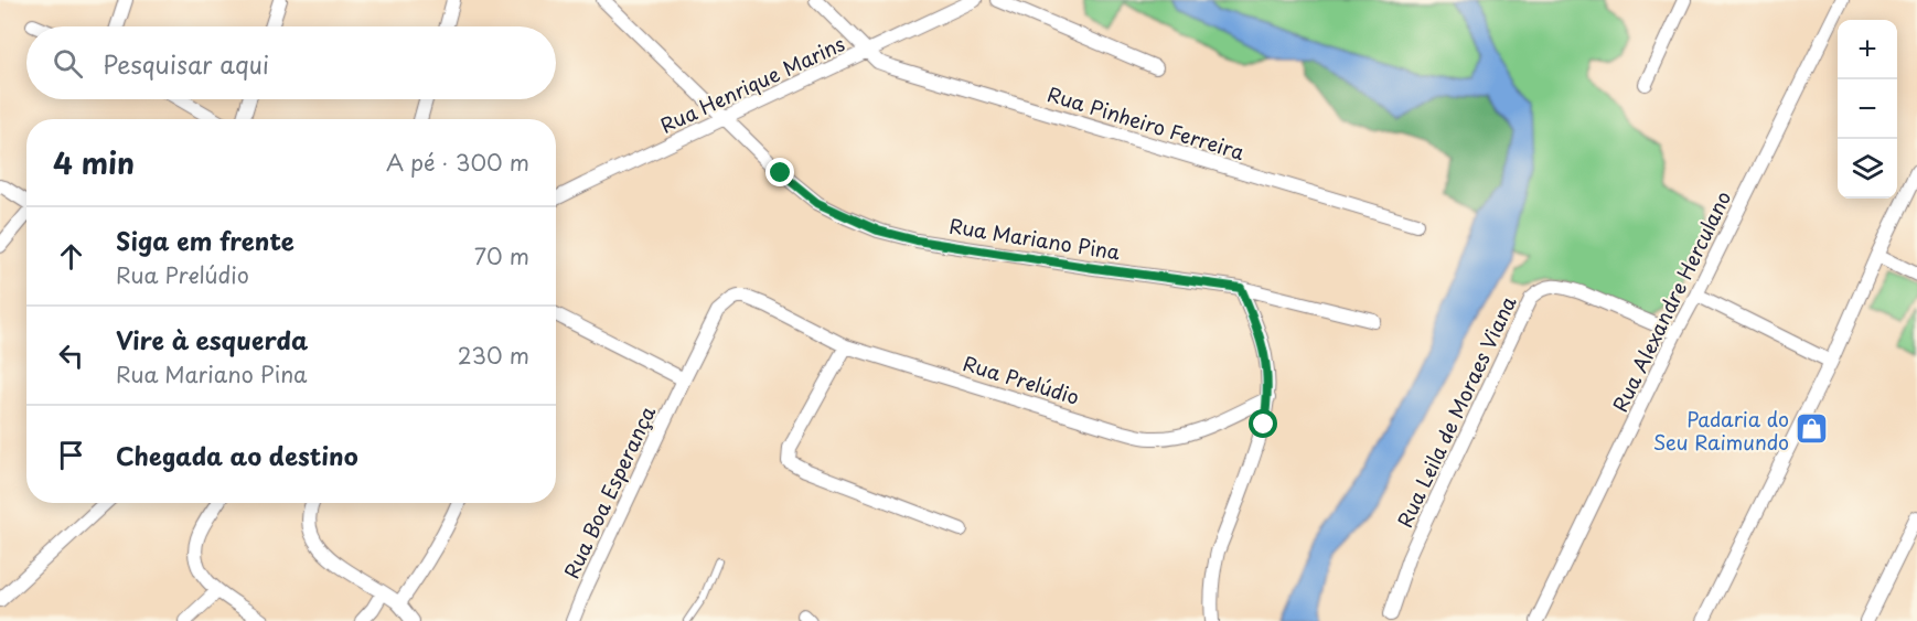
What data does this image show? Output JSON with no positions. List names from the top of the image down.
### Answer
{
  "streets": {
    "street": [
      "Rua Henrique Marins",
      "Rua Pinheiro Ferreira",
      "Rua Mariano Pina",
      "Rua Alexandre Herculano",
      "Rua Prelúdio",
      "Rua Leila de Moraes Viana",
      "Rua Boa Esperança"
    ]
  },
  "crossings": [
    ["Rua Henrique Marins", "Rua Pinheiro Ferreira"],
    ["Rua Henrique Marins", "Rua Mariano Pina"],
    ["Rua Alexandre Herculano", "Rua Leila de Moraes Viana"],
    ["Rua Prelúdio", "Rua Boa Esperança"]
  ],
  "places": {
    "shop": ["Padaria do Seu Raimundo"]
  },
  "page": {
    "map_buttons": ["+", "−"],
    "search": "Pesquisar aqui",
    "heading": ["4 min", "A pé · 300 m"],
    "list": [
      ["Siga em frente", "Rua Prelúdio", "70 m"],
      ["Vire à esquerda", "Rua Mariano Pina", "230 m"],
      "Chegada ao destino"
    ]
  }
}
